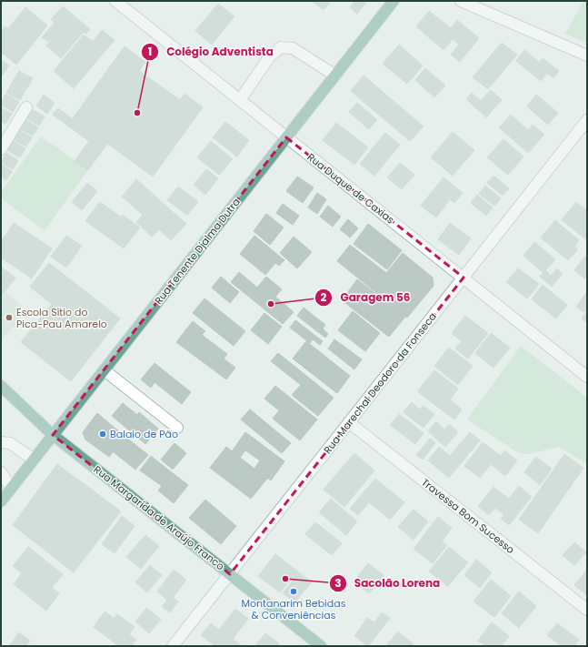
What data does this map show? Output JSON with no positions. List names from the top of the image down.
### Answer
{
  "streets": {
    "main road": ["Rua Tenente Djalma Dutra", "Rua Margarida de Araújo Franco"],
    "street": ["Rua Duque de Caxias", "Rua Marechal Deodoro da Fonseca", "Travessa Bom Sucesso"]
  },
  "crossings": [
    ["Rua Duque de Caxias", "Rua Tenente Djalma Dutra"],
    ["Rua Duque de Caxias", "Rua Marechal Deodoro da Fonseca"],
    ["Rua Tenente Djalma Dutra", "Rua Margarida de Araújo Franco"],
    ["Rua Marechal Deodoro da Fonseca", "Travessa Bom Sucesso"],
    ["Rua Marechal Deodoro da Fonseca", "Rua Margarida de Araújo Franco"]
  ],
  "places": [
    "Colégio Adventista",
    "Garagem 56",
    "Escola Sítio do Pica-Pau Amarelo",
    "Balaio de Pão",
    "Sacolão Lorena",
    "Montanarim Bebidas & Conveniências"
  ]
}
